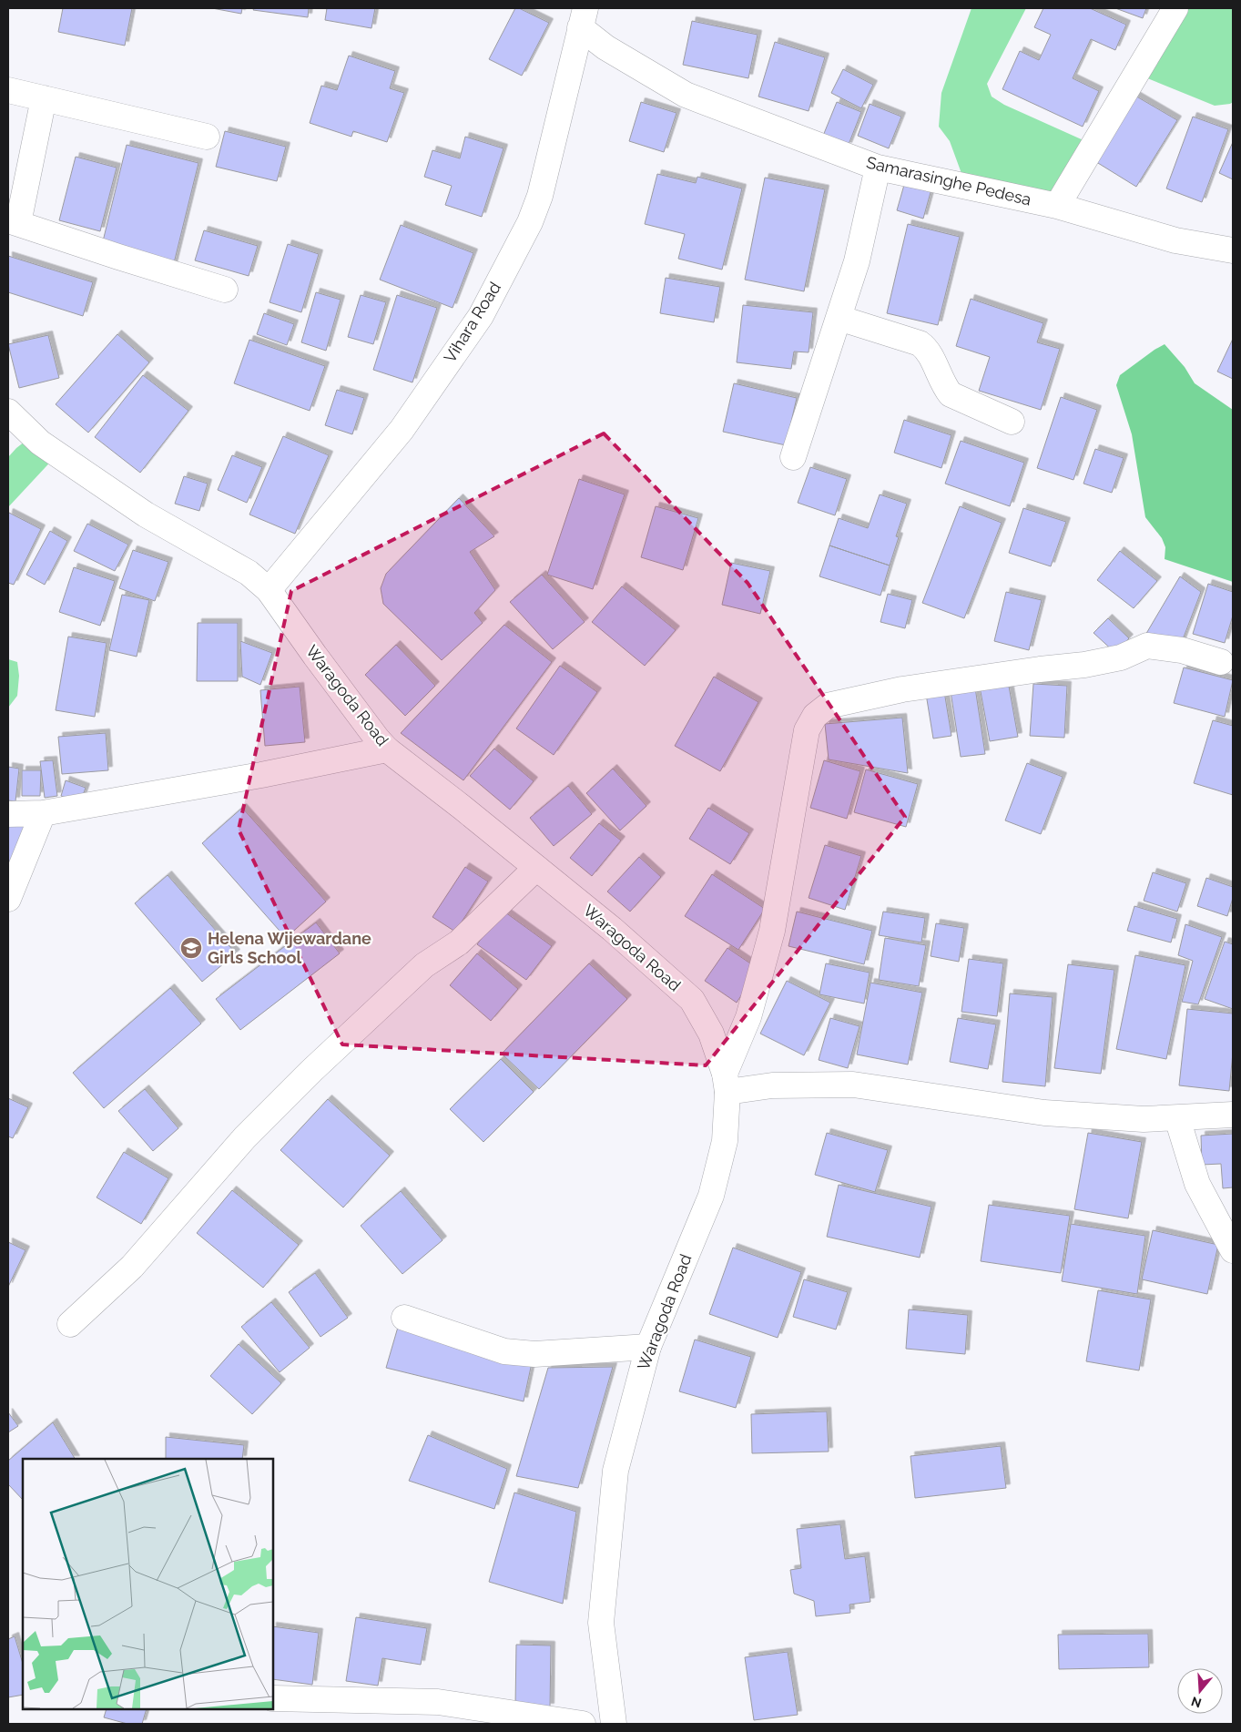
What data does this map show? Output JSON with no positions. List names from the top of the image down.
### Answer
{
  "streets": {
    "street": ["Samarasinghe Pedesa", "Vihara Road", "Waragoda Road"]
  },
  "crossings": [
    ["Samarasinghe Pedesa", "Vihara Road"],
    ["Vihara Road", "Waragoda Road"]
  ],
  "places": {
    "school or university": ["Helena Wijewardane Girls School"]
  },
  "north": "bottom"
}
